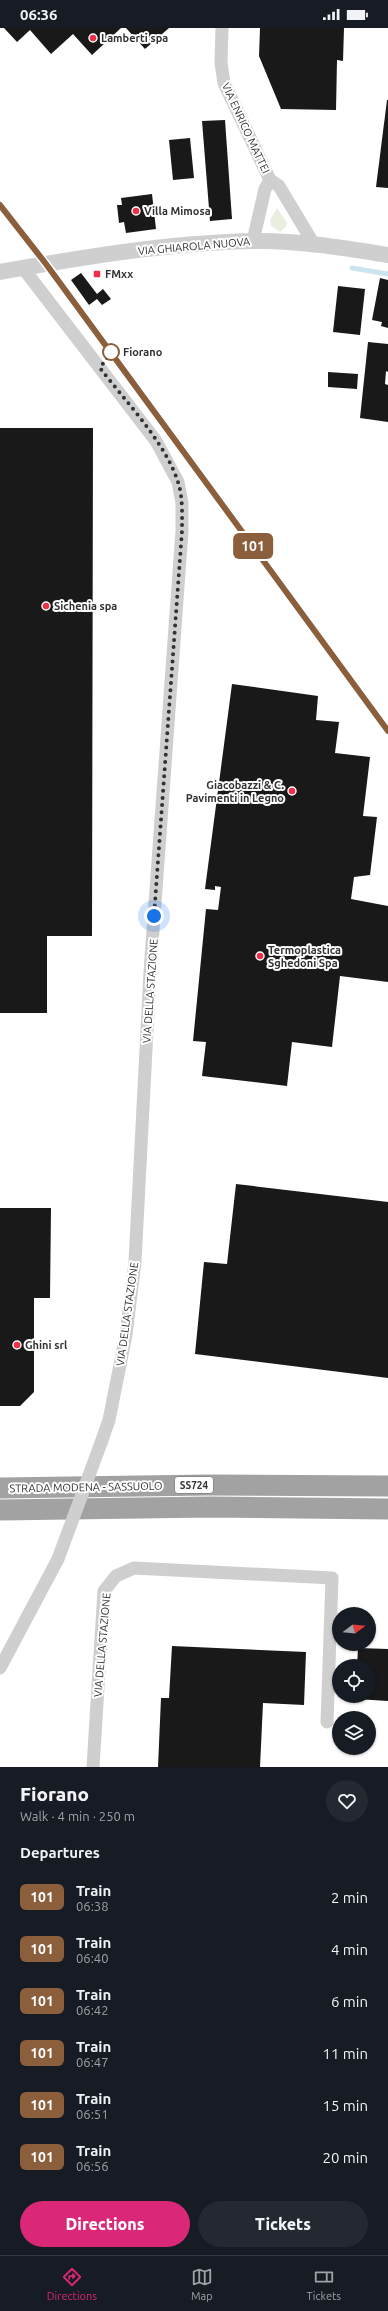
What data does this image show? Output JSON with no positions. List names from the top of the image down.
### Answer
{
  "streets": {
    "highway": ["SS724", "STRADA MODENA - SASSUOLO"],
    "street": ["VIA ENRICO MATTEI", "VIA GHIAROLA NUOVA", "VIA DELLA STAZIONE"]
  },
  "crossings": [
    ["VIA ENRICO MATTEI", "VIA GHIAROLA NUOVA"],
    ["VIA GHIAROLA NUOVA", "VIA DELLA STAZIONE"]
  ],
  "places": {
    "other": [
      "Lamberti spa",
      "Villa Mimosa",
      "Fiorano",
      "Sichenia spa",
      "Giacobazzi & C. Pavimenti in Legno",
      "Termoplastica Sghedoni Spa",
      "Ghini srl"
    ],
    "transit": ["FMxx"]
  },
  "north": "right",
  "page": {
    "status": "06:36",
    "on_map": "101",
    "heading": [
      ["Fiorano", "Walk · 4 min · 250 m"],
      "Departures"
    ],
    "list": [
      {
        "mark": "101",
        "name": "Train",
        "note": "06:38",
        "value": "2 min"
      },
      {
        "mark": "101",
        "name": "Train",
        "note": "06:40",
        "value": "4 min"
      },
      {
        "mark": "101",
        "name": "Train",
        "note": "06:42",
        "value": "6 min"
      },
      {
        "mark": "101",
        "name": "Train",
        "note": "06:47",
        "value": "11 min"
      },
      {
        "mark": "101",
        "name": "Train",
        "note": "06:51",
        "value": "15 min"
      },
      {
        "mark": "101",
        "name": "Train",
        "note": "06:56",
        "value": "20 min"
      }
    ],
    "buttons": ["Directions", "Tickets"],
    "tabs": ["Directions", "Map", "Tickets"]
  }
}
